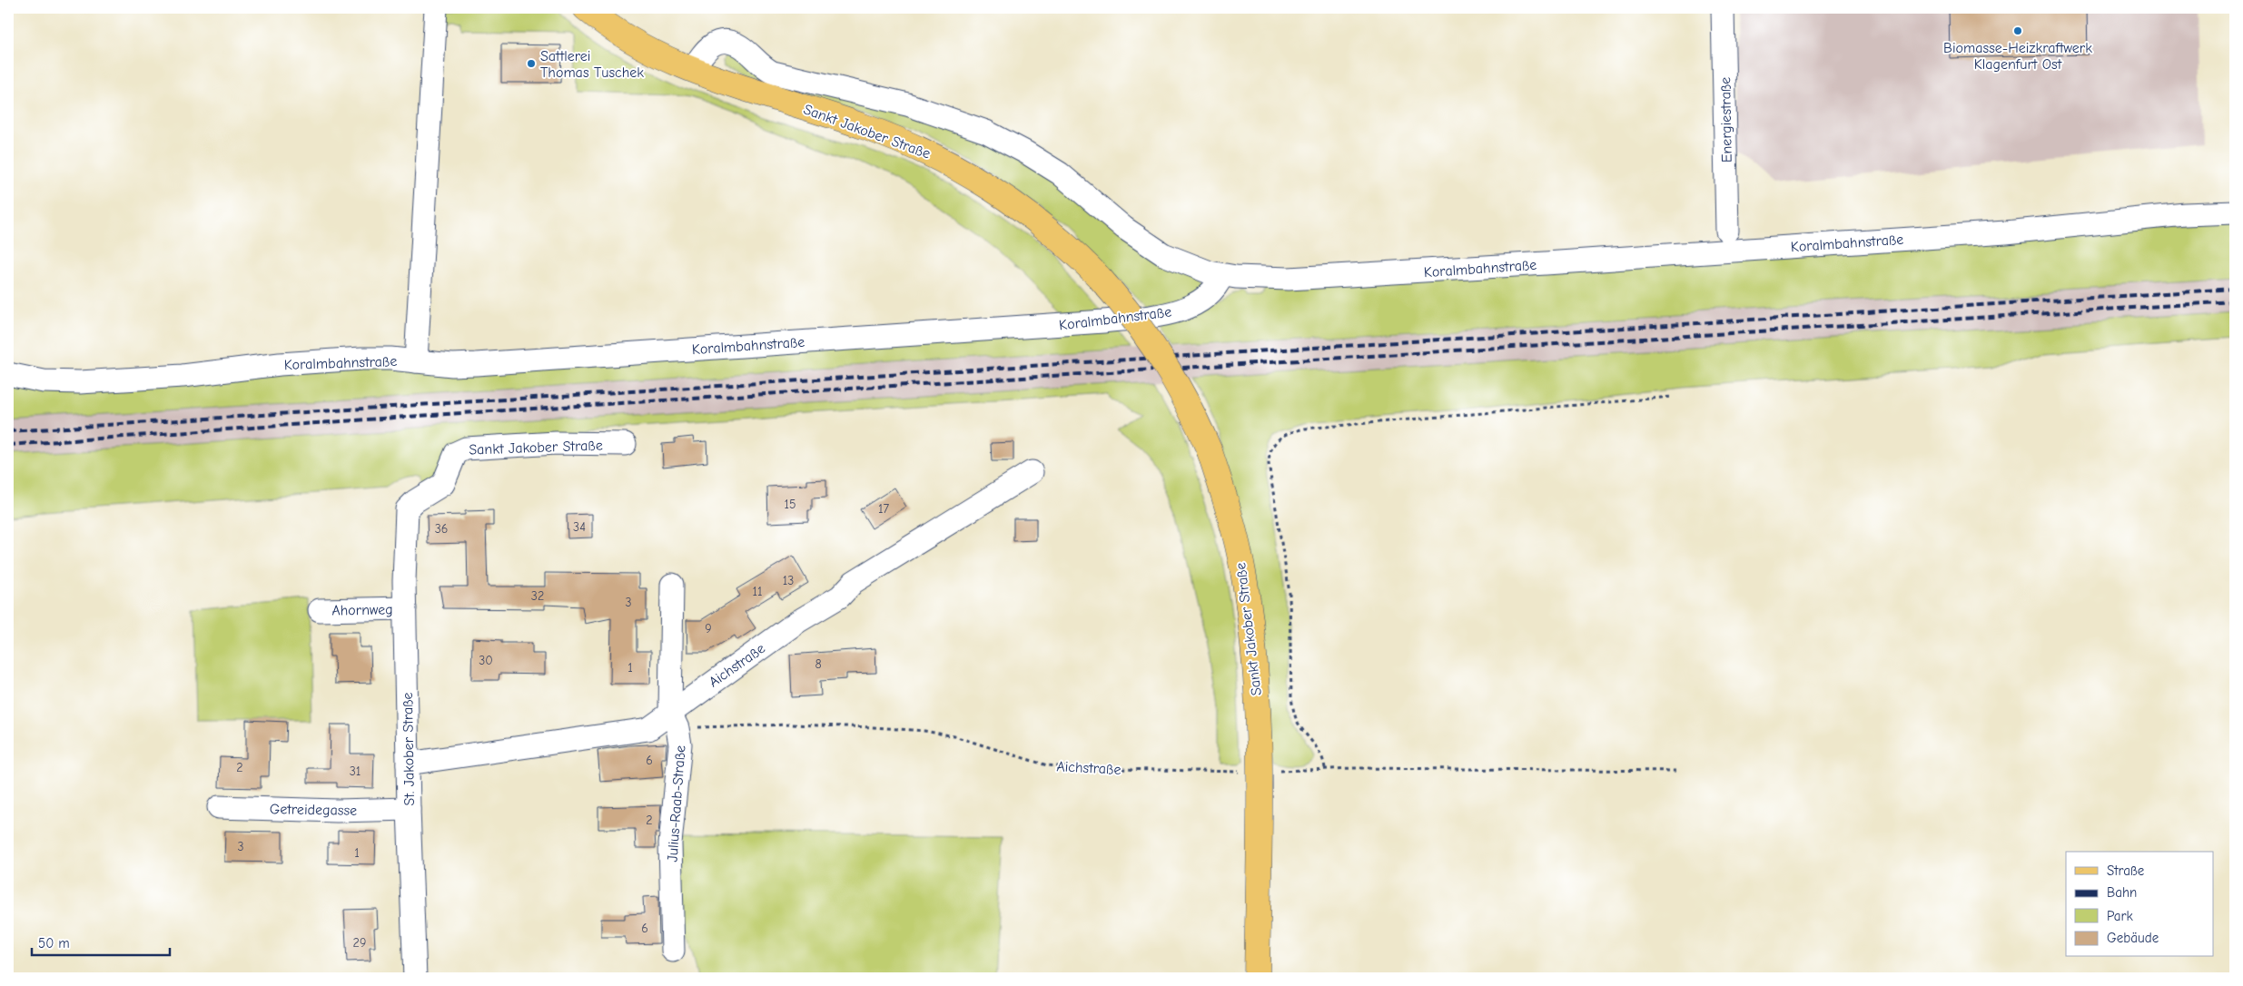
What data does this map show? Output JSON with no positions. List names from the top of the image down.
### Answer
{
  "streets": {
    "main road": ["Sankt Jakober Straße"],
    "street": [
      "Energiestraße",
      "Koralmbahnstraße",
      "Ahornweg",
      "Aichstraße",
      "St. Jakober Straße",
      "Julius-Raab-Straße",
      "Getreidegasse"
    ]
  },
  "crossings": [
    ["Sankt Jakober Straße", "Aichstraße"],
    ["Sankt Jakober Straße", "St. Jakober Straße"],
    ["Ahornweg", "St. Jakober Straße"],
    ["Aichstraße", "St. Jakober Straße"],
    ["Aichstraße", "Julius-Raab-Straße"],
    ["St. Jakober Straße", "Getreidegasse"]
  ],
  "places": ["Biomasse-Heizkraftwerk Klagenfurt Ost", "Sattlerei Thomas Tuschek"],
  "house_numbers": [
    "15",
    "17",
    "34",
    "36",
    "13",
    "11",
    "32",
    "3",
    "9",
    "30",
    "8",
    "1",
    "6",
    "2",
    "31",
    "2",
    "3",
    "1",
    "6",
    "29"
  ],
  "legend": [
    "Straße",
    "Bahn",
    "Park",
    "Gebäude"
  ],
  "scale_bar": "50 m"
}
